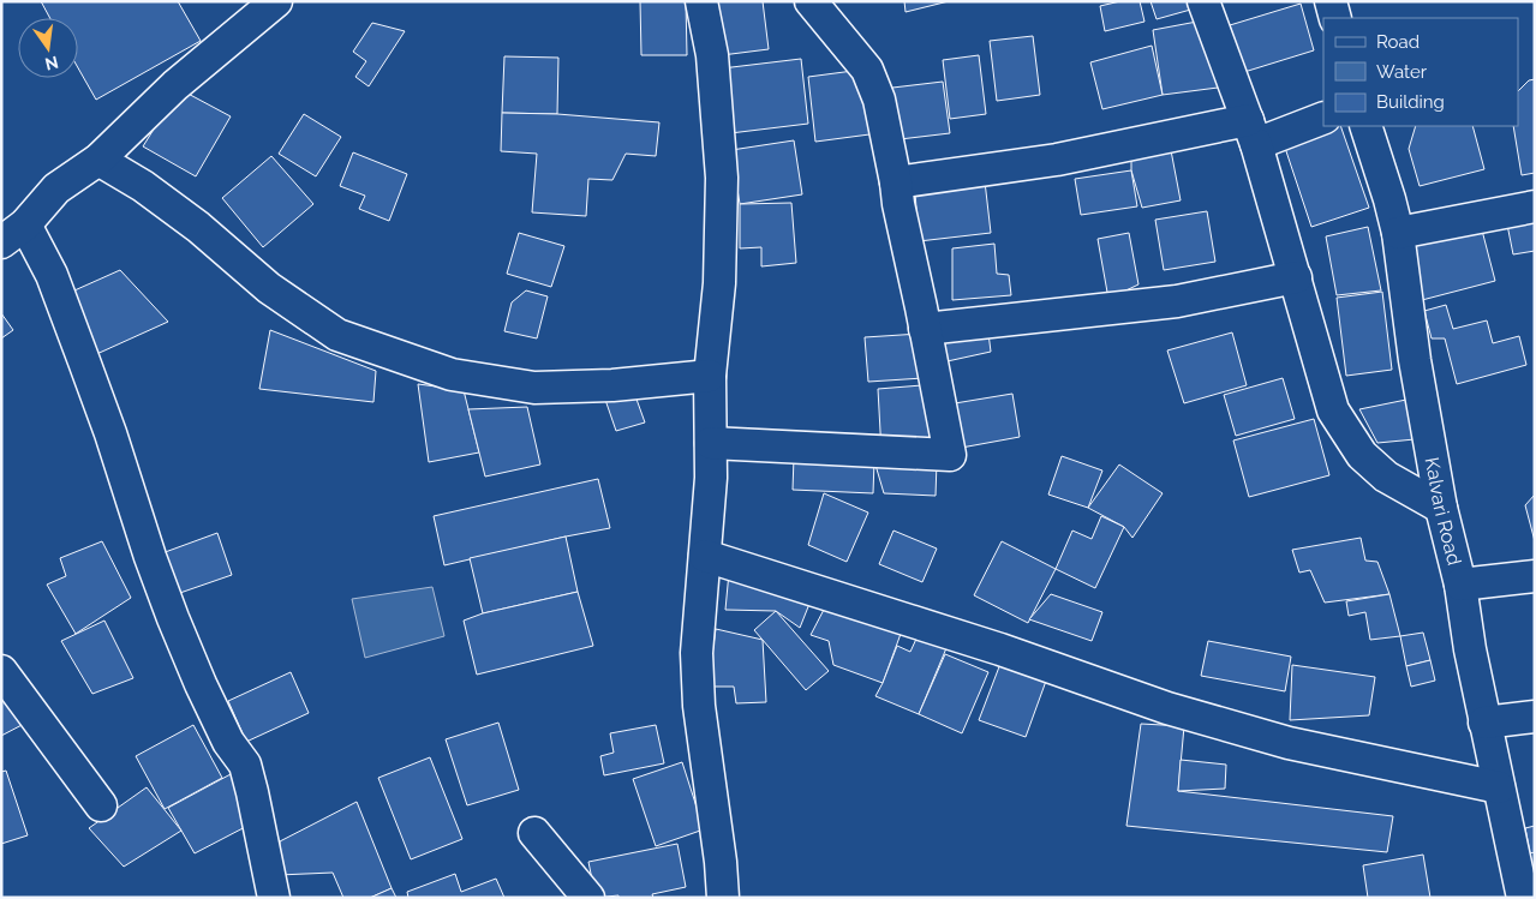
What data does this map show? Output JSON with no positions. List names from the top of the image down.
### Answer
{
  "streets": {
    "street": ["Kalvari Road"]
  },
  "legend": ["Road", "Water", "Building"],
  "north": "bottom"
}
